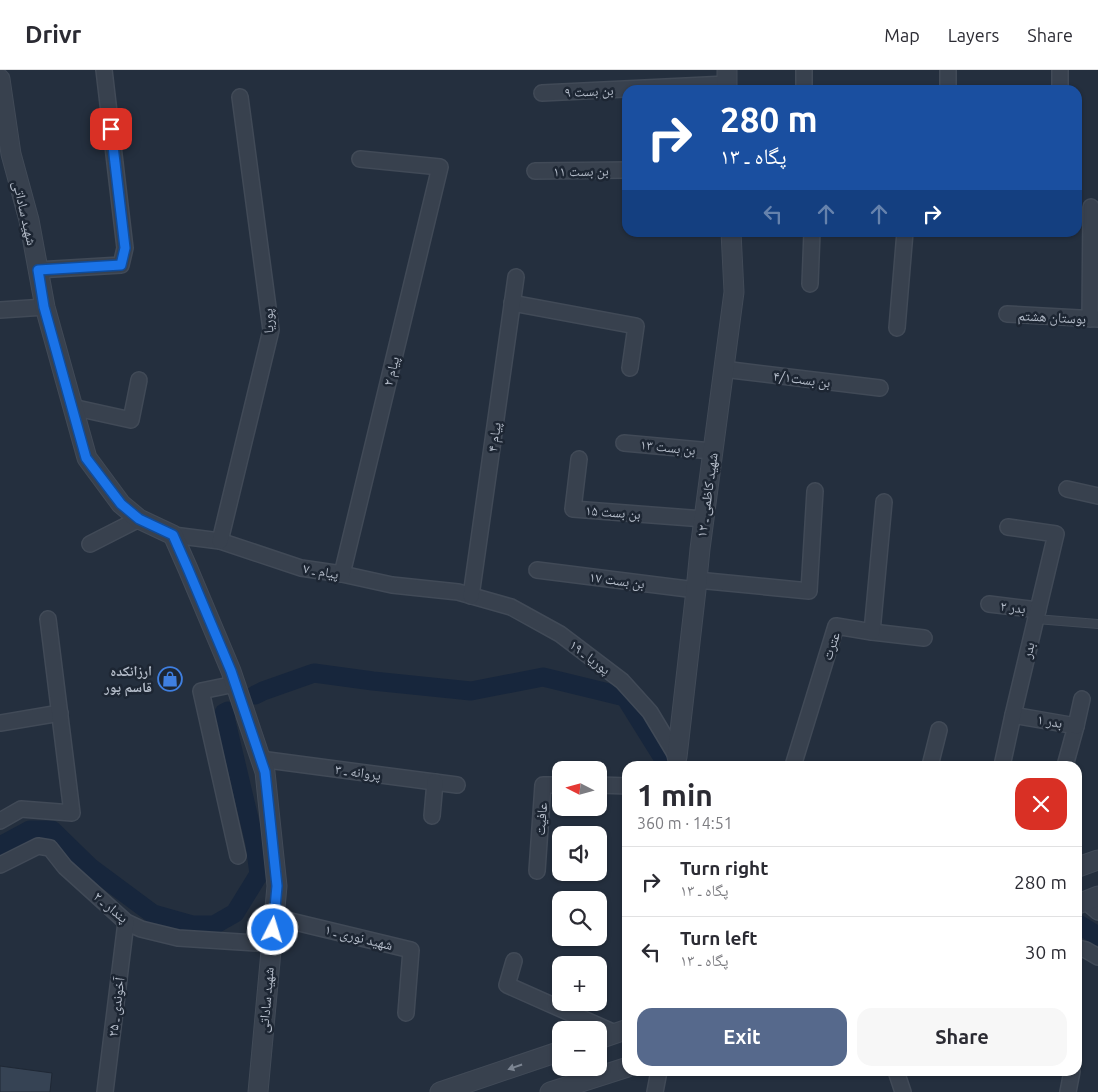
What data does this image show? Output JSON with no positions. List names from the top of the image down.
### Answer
{
  "streets": {
    "street": [
      "بن بست ۹",
      "بن بست ۱۱",
      "شهید ساداتی",
      "بوستان هشتم",
      "پوریا",
      "پیام ۲",
      "بن بست۴/۱",
      "پیام ۴",
      "بن بست ۱۳",
      "شهید کاظمی ـ ۱۲",
      "بن بست ۱۵",
      "پیام ـ ۷",
      "بن بست ۱۷",
      "بدر ۲",
      "عترت",
      "بدر",
      "پوریا ـ ۱۹",
      "بدر ۱",
      "پروانه ـ ۳",
      "عافیت",
      "پندار ـ ۲",
      "شهید نوری ـ ۱",
      "آخوندی ـ ۲۵"
    ]
  },
  "crossings": [
    ["شهید ساداتی", "پیام ـ ۷"],
    ["شهید ساداتی", "پروانه ـ ۳"],
    ["شهید ساداتی", "پندار ـ ۲"],
    ["شهید ساداتی", "شهید نوری ـ ۱"],
    ["پوریا", "پیام ـ ۷"],
    ["پیام ۲", "پیام ـ ۷"],
    ["بن بست۴/۱", "شهید کاظمی ـ ۱۲"],
    ["پیام ۴", "پیام ـ ۷"],
    ["پیام ۴", "پوریا ـ ۱۹"],
    ["بن بست ۱۳", "شهید کاظمی ـ ۱۲"],
    ["شهید کاظمی ـ ۱۲", "بن بست ۱۵"],
    ["شهید کاظمی ـ ۱۲", "بن بست ۱۷"],
    ["شهید کاظمی ـ ۱۲", "پوریا ـ ۱۹"],
    ["پیام ـ ۷", "پوریا ـ ۱۹"],
    ["بدر ۲", "بدر"],
    ["بدر", "بدر ۱"],
    ["پندار ـ ۲", "آخوندی ـ ۲۵"]
  ],
  "places": {
    "shop": ["ارزانکده قاسم پور"]
  },
  "north": "left",
  "page": {
    "header": "Drivr",
    "nav": ["Map", "Layers", "Share"],
    "turn": ["280 m", "پگاه ـ ۱۳"],
    "map_buttons": ["+", "−"],
    "heading": ["1 min", "360 m · 14:51"],
    "list": [
      {
        "name": "Turn right",
        "note": "پگاه ـ ۱۳",
        "value": "280 m"
      },
      {
        "name": "Turn left",
        "note": "پگاه ـ ۱۳",
        "value": "30 m"
      }
    ],
    "buttons": ["Exit", "Share"]
  }
}
